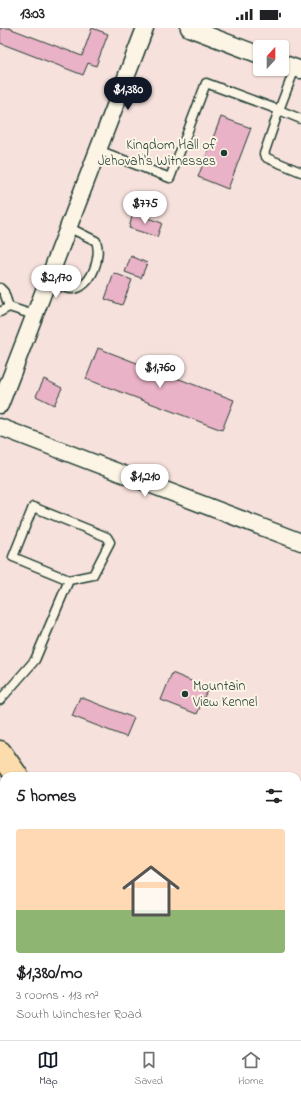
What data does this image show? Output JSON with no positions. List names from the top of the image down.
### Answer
{
  "places": ["Kingdom Hall of Jehovah's Witnesses", "Mountain View Kennel"],
  "north": "top",
  "page": {
    "status": "13:03",
    "price": [
      "$1,380",
      "$775",
      "$2,170",
      "$1,760",
      "$1,210"
    ],
    "heading": "5 homes",
    "list": [
      {
        "name": "$1,380/mo",
        "note": "3 rooms · 113 m² · South Winchester Road"
      }
    ],
    "tabs": ["Map", "Saved", "Home"]
  }
}
